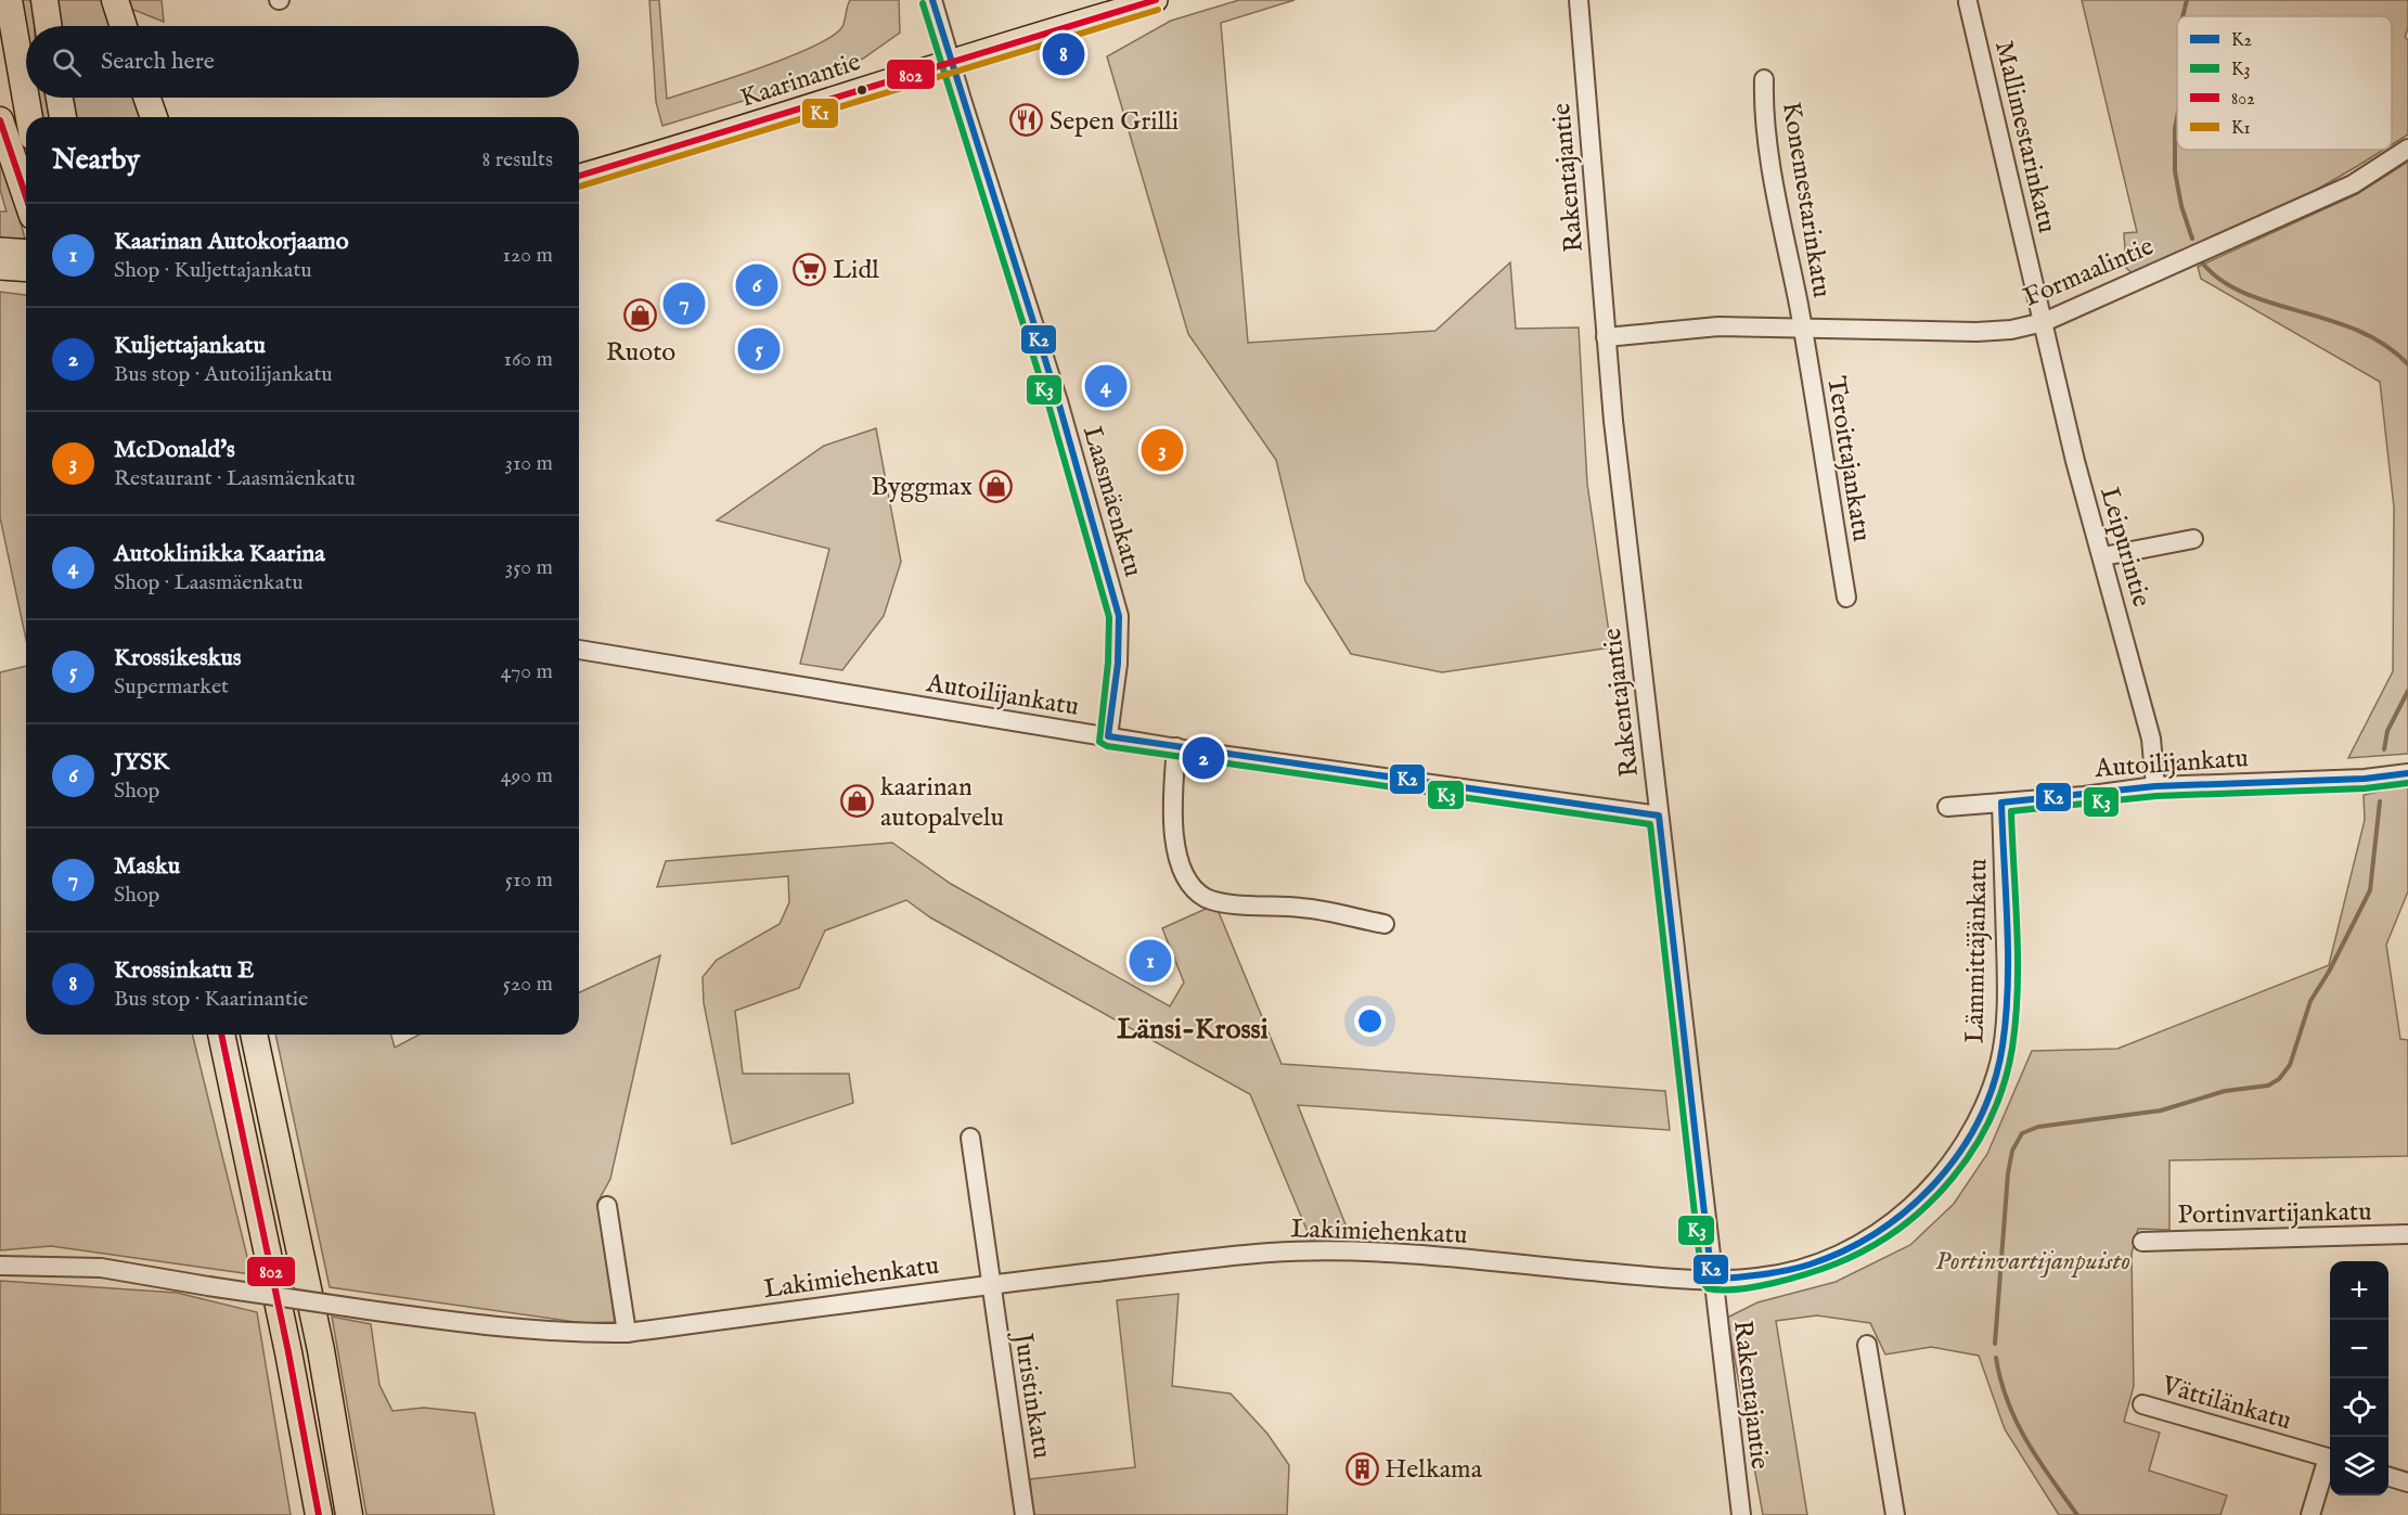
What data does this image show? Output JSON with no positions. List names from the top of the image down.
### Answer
{
  "streets": {
    "main road": ["Kaarinantie"],
    "street": [
      "Mallimestarinkatu",
      "Rakentajantie",
      "Konemestarinkatu",
      "Formaalintie",
      "Teroittajankatu",
      "Laasmäenkatu",
      "Leipurintie",
      "Autoilijankatu",
      "Lämmittäjänkatu",
      "Portinvartijankatu",
      "Lakimiehenkatu",
      "Juristinkatu",
      "Vättilänkatu"
    ]
  },
  "crossings": [
    ["Kaarinantie", "Laasmäenkatu"],
    ["Mallimestarinkatu", "Formaalintie"],
    ["Mallimestarinkatu", "Leipurintie"],
    ["Rakentajantie", "Formaalintie"],
    ["Rakentajantie", "Autoilijankatu"],
    ["Rakentajantie", "Lämmittäjänkatu"],
    ["Rakentajantie", "Lakimiehenkatu"],
    ["Konemestarinkatu", "Formaalintie"],
    ["Konemestarinkatu", "Teroittajankatu"],
    ["Formaalintie", "Teroittajankatu"],
    ["Formaalintie", "Leipurintie"],
    ["Laasmäenkatu", "Autoilijankatu"],
    ["Leipurintie", "Autoilijankatu"],
    ["Autoilijankatu", "Lämmittäjänkatu"],
    ["Lämmittäjänkatu", "Lakimiehenkatu"],
    ["Lakimiehenkatu", "Juristinkatu"]
  ],
  "districts": ["Länsi-Krossi"],
  "parks": ["Portinvartijanpuisto"],
  "places": {
    "restaurant": ["Sepen Grilli"],
    "supermarket": ["Lidl"],
    "shop": ["Ruoto", "Byggmax", "kaarinan autopalvelu"],
    "building": ["Helkama"]
  },
  "lines": [
    "transit line K2",
    "transit line 802",
    "transit line K3",
    "transit line K1"
  ],
  "legend": [
    "K2",
    "K3",
    "802",
    "K1"
  ],
  "page": {
    "search": "Search here",
    "pins": [
      "8",
      "6",
      "7",
      "5",
      "4",
      "3",
      "2",
      "1"
    ],
    "heading": ["Nearby", "8 results"],
    "list": [
      {
        "mark": "1",
        "name": "Kaarinan Autokorjaamo",
        "note": "Shop · Kuljettajankatu",
        "value": "120 m"
      },
      {
        "mark": "2",
        "name": "Kuljettajankatu",
        "note": "Bus stop · Autoilijankatu",
        "value": "160 m"
      },
      {
        "mark": "3",
        "name": "McDonald's",
        "note": "Restaurant · Laasmäenkatu",
        "value": "310 m"
      },
      {
        "mark": "4",
        "name": "Autoklinikka Kaarina",
        "note": "Shop · Laasmäenkatu",
        "value": "350 m"
      },
      {
        "mark": "5",
        "name": "Krossikeskus",
        "note": "Supermarket",
        "value": "470 m"
      },
      {
        "mark": "6",
        "name": "JYSK",
        "note": "Shop",
        "value": "490 m"
      },
      {
        "mark": "7",
        "name": "Masku",
        "note": "Shop",
        "value": "510 m"
      },
      {
        "mark": "8",
        "name": "Krossinkatu E",
        "note": "Bus stop · Kaarinantie",
        "value": "520 m"
      }
    ],
    "map_buttons": ["+", "−"]
  }
}
